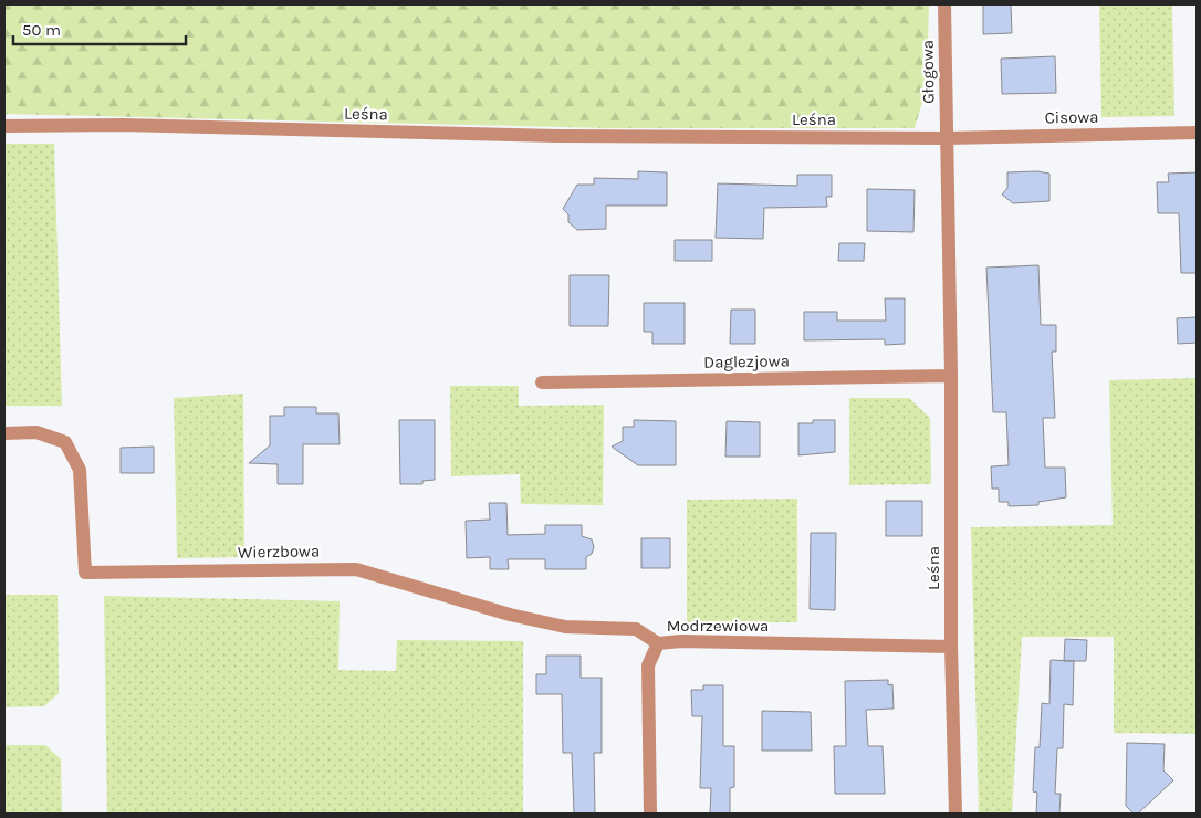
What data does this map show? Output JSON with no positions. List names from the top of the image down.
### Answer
{
  "streets": {
    "street": [
      "Głogowa",
      "Leśna",
      "Cisowa",
      "Daglezjowa",
      "Wierzbowa",
      "Modrzewiowa"
    ]
  },
  "crossings": [
    ["Głogowa", "Leśna"],
    ["Głogowa", "Cisowa"],
    ["Leśna", "Cisowa"],
    ["Leśna", "Daglezjowa"],
    ["Leśna", "Modrzewiowa"],
    ["Wierzbowa", "Modrzewiowa"]
  ],
  "scale_bar": "50 m"
}
